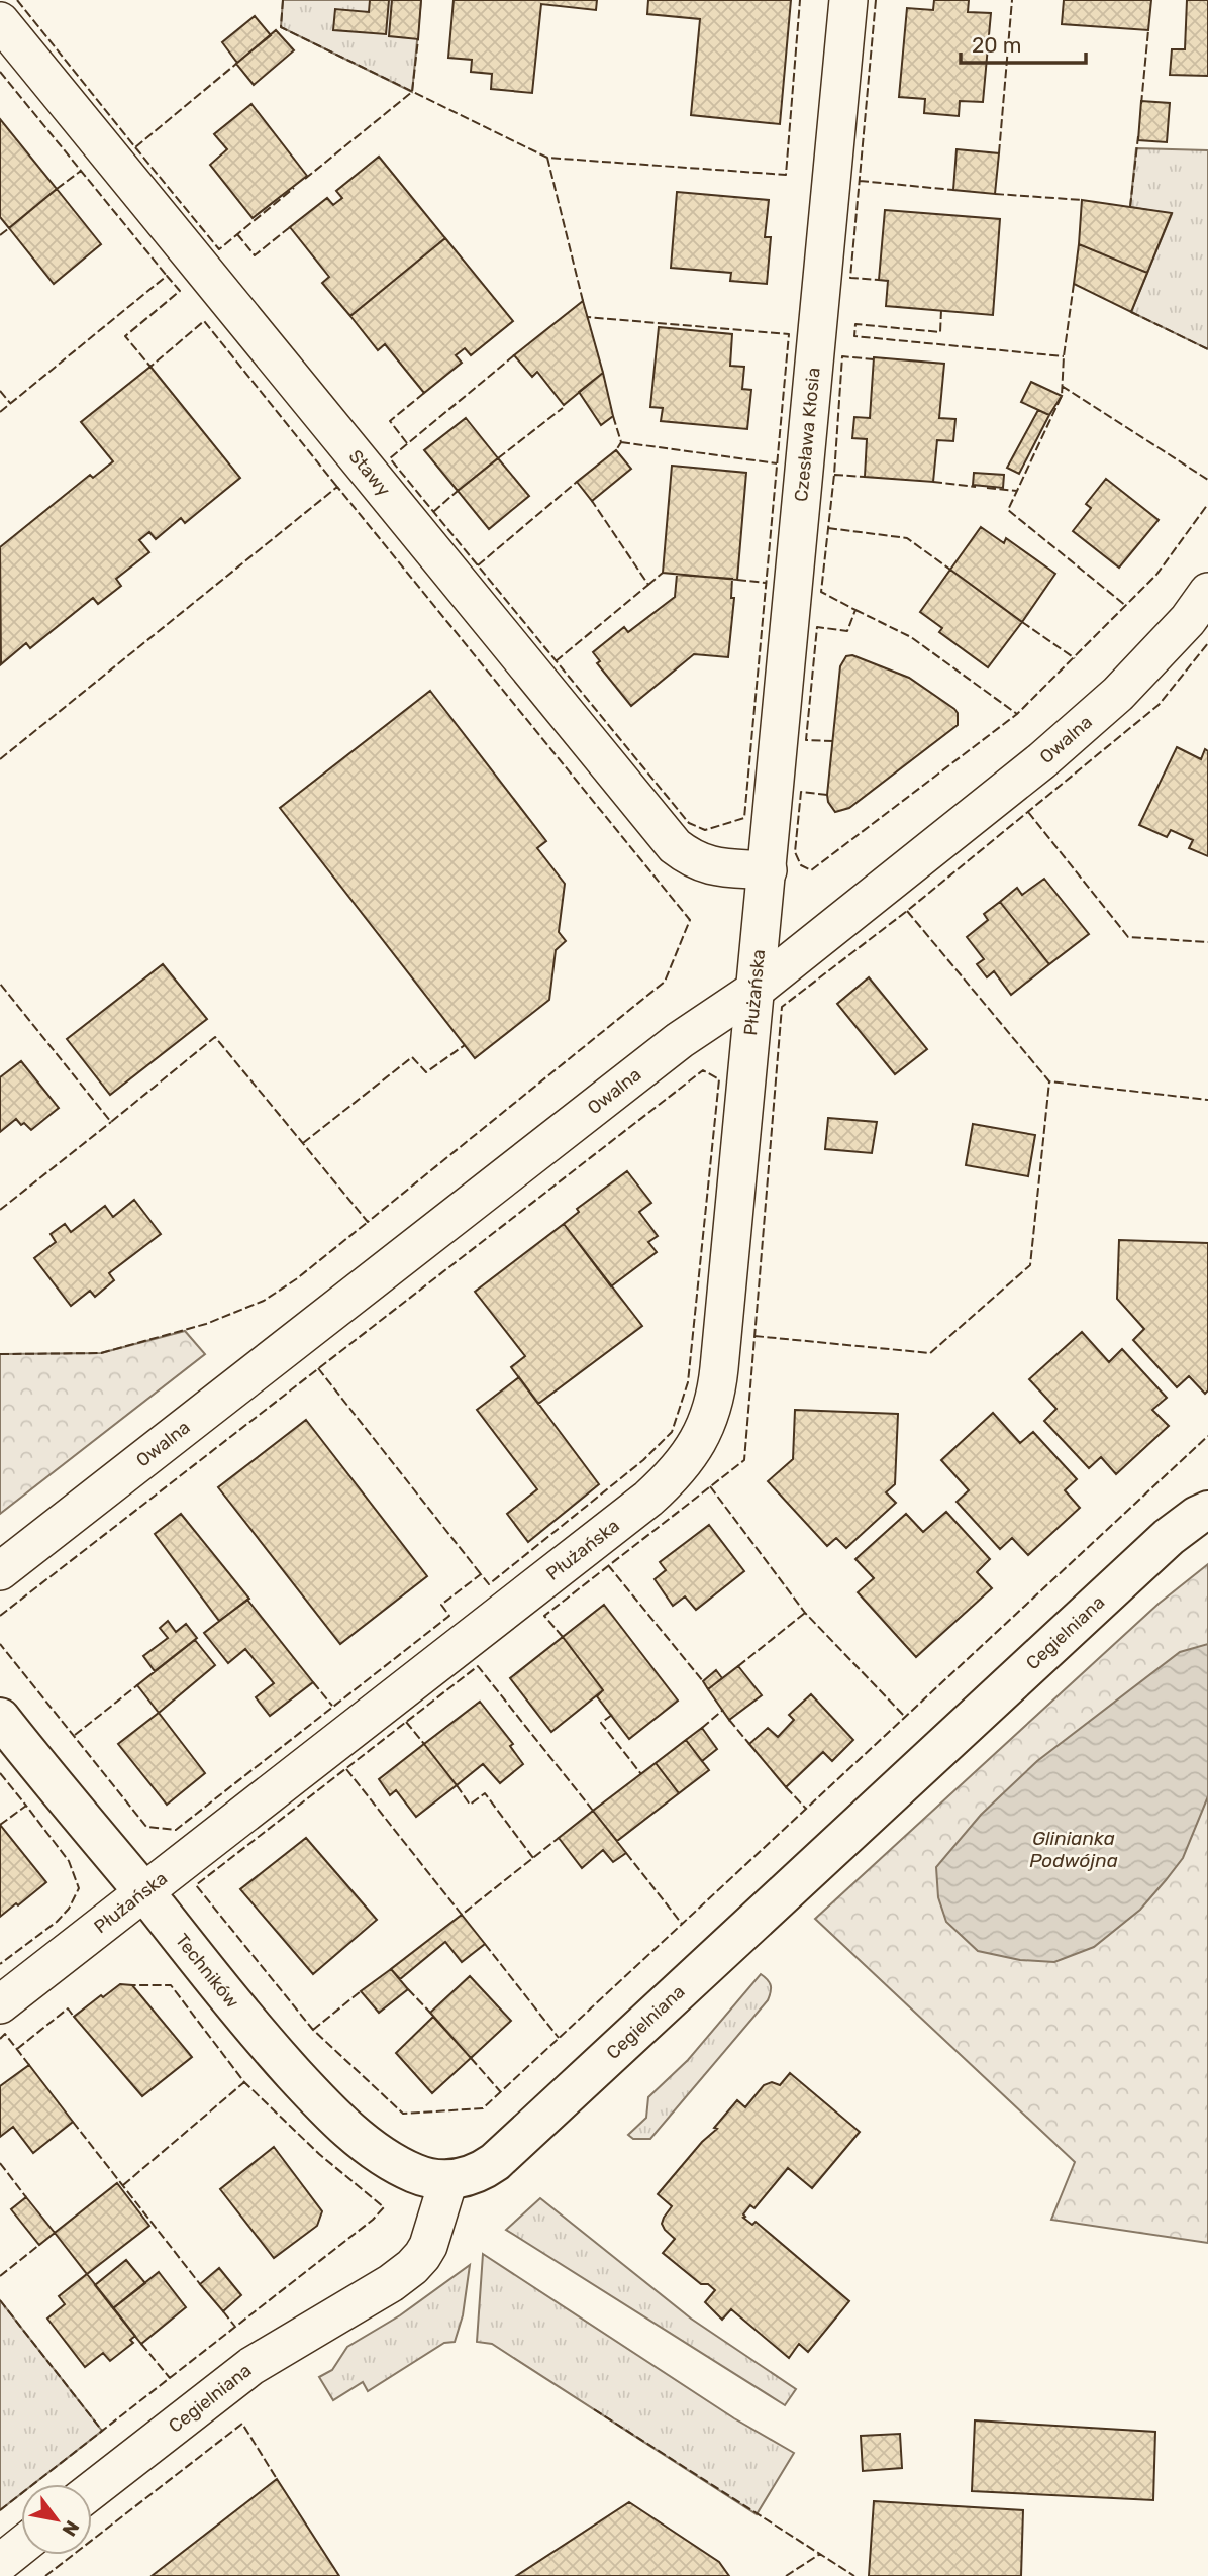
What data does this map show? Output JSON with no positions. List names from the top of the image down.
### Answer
{
  "streets": {
    "street": [
      "Czesława Kłosia",
      "Stawy",
      "Owalna",
      "Płużańska",
      "Cegielniana",
      "Techników"
    ]
  },
  "crossings": [
    ["Czesława Kłosia", "Stawy"],
    ["Czesława Kłosia", "Płużańska"],
    ["Stawy", "Płużańska"],
    ["Owalna", "Płużańska"],
    ["Płużańska", "Techników"],
    ["Cegielniana", "Techników"]
  ],
  "water": ["Glinianka Podwójna"],
  "scale_bar": "20 m",
  "north": "bottom right"
}
